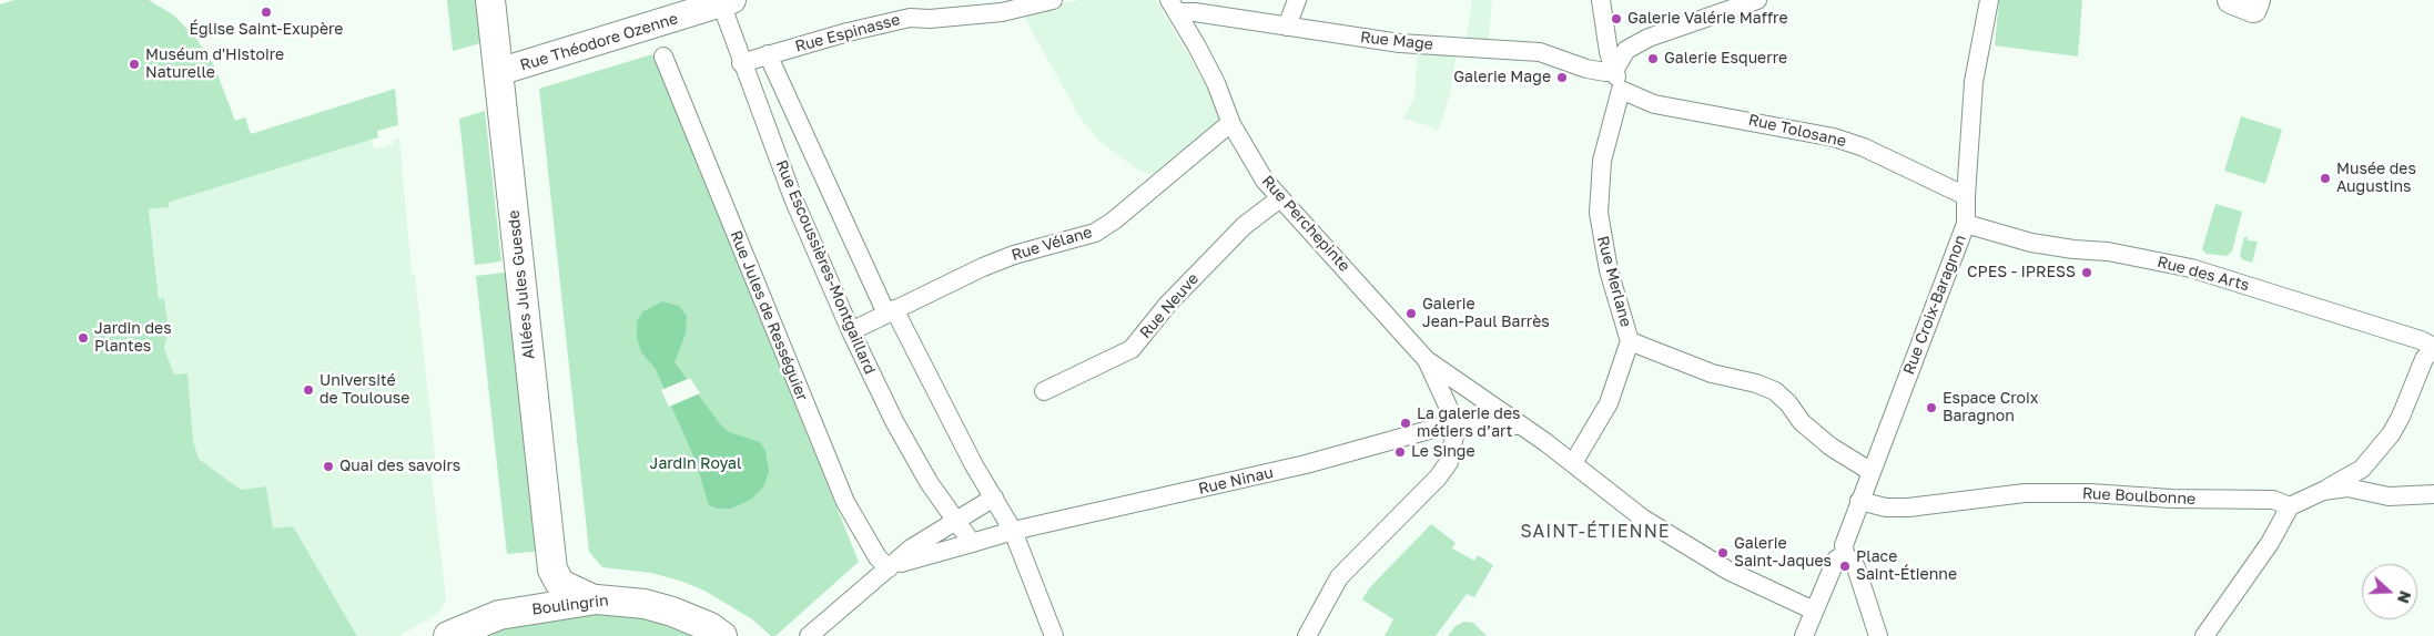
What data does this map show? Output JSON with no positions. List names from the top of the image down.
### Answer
{
  "streets": {
    "main road": ["Allées Jules Guesde", "Boulingrin"],
    "street": [
      "Rue Espinasse",
      "Rue Mage",
      "Rue Théodore Ozenne",
      "Rue Tolosane",
      "Rue Perchepinte",
      "Rue Vélane",
      "Rue Escoussières-Montgaillard",
      "Rue des Arts",
      "Rue Merlane",
      "Rue Croix-Baragnon",
      "Rue Neuve",
      "Rue Jules de Rességuier",
      "Rue Ninau",
      "Rue Boulbonne"
    ]
  },
  "crossings": [
    ["Rue Espinasse", "Rue Escoussières-Montgaillard"],
    ["Rue Mage", "Rue Perchepinte"],
    ["Rue Théodore Ozenne", "Rue Escoussières-Montgaillard"],
    ["Rue Théodore Ozenne", "Allées Jules Guesde"],
    ["Rue Tolosane", "Rue Merlane"],
    ["Rue Tolosane", "Rue Croix-Baragnon"],
    ["Rue Perchepinte", "Rue Vélane"],
    ["Rue Perchepinte", "Rue Neuve"],
    ["Rue Vélane", "Rue Escoussières-Montgaillard"],
    ["Rue Escoussières-Montgaillard", "Rue Ninau"],
    ["Rue des Arts", "Rue Croix-Baragnon"],
    ["Rue Jules de Rességuier", "Rue Ninau"]
  ],
  "districts": ["SAINT-ÉTIENNE"],
  "parks": ["Jardin Royal"],
  "places": [
    "Église Saint-Exupère",
    "Galerie Valérie Maffre",
    "Galerie Esquerre",
    "Muséum d'Histoire Naturelle",
    "Galerie Mage",
    "Musée des Augustins",
    "CPES - IPRESS",
    "Galerie Jean-Paul Barrès",
    "Jardin des Plantes",
    "Université de Toulouse",
    "Espace Croix Baragnon",
    "La galerie des métiers d’art",
    "Le Singe",
    "Quai des savoirs",
    "Galerie Saint-Jaques",
    "Place Saint-Étienne"
  ],
  "north": "right"
}
